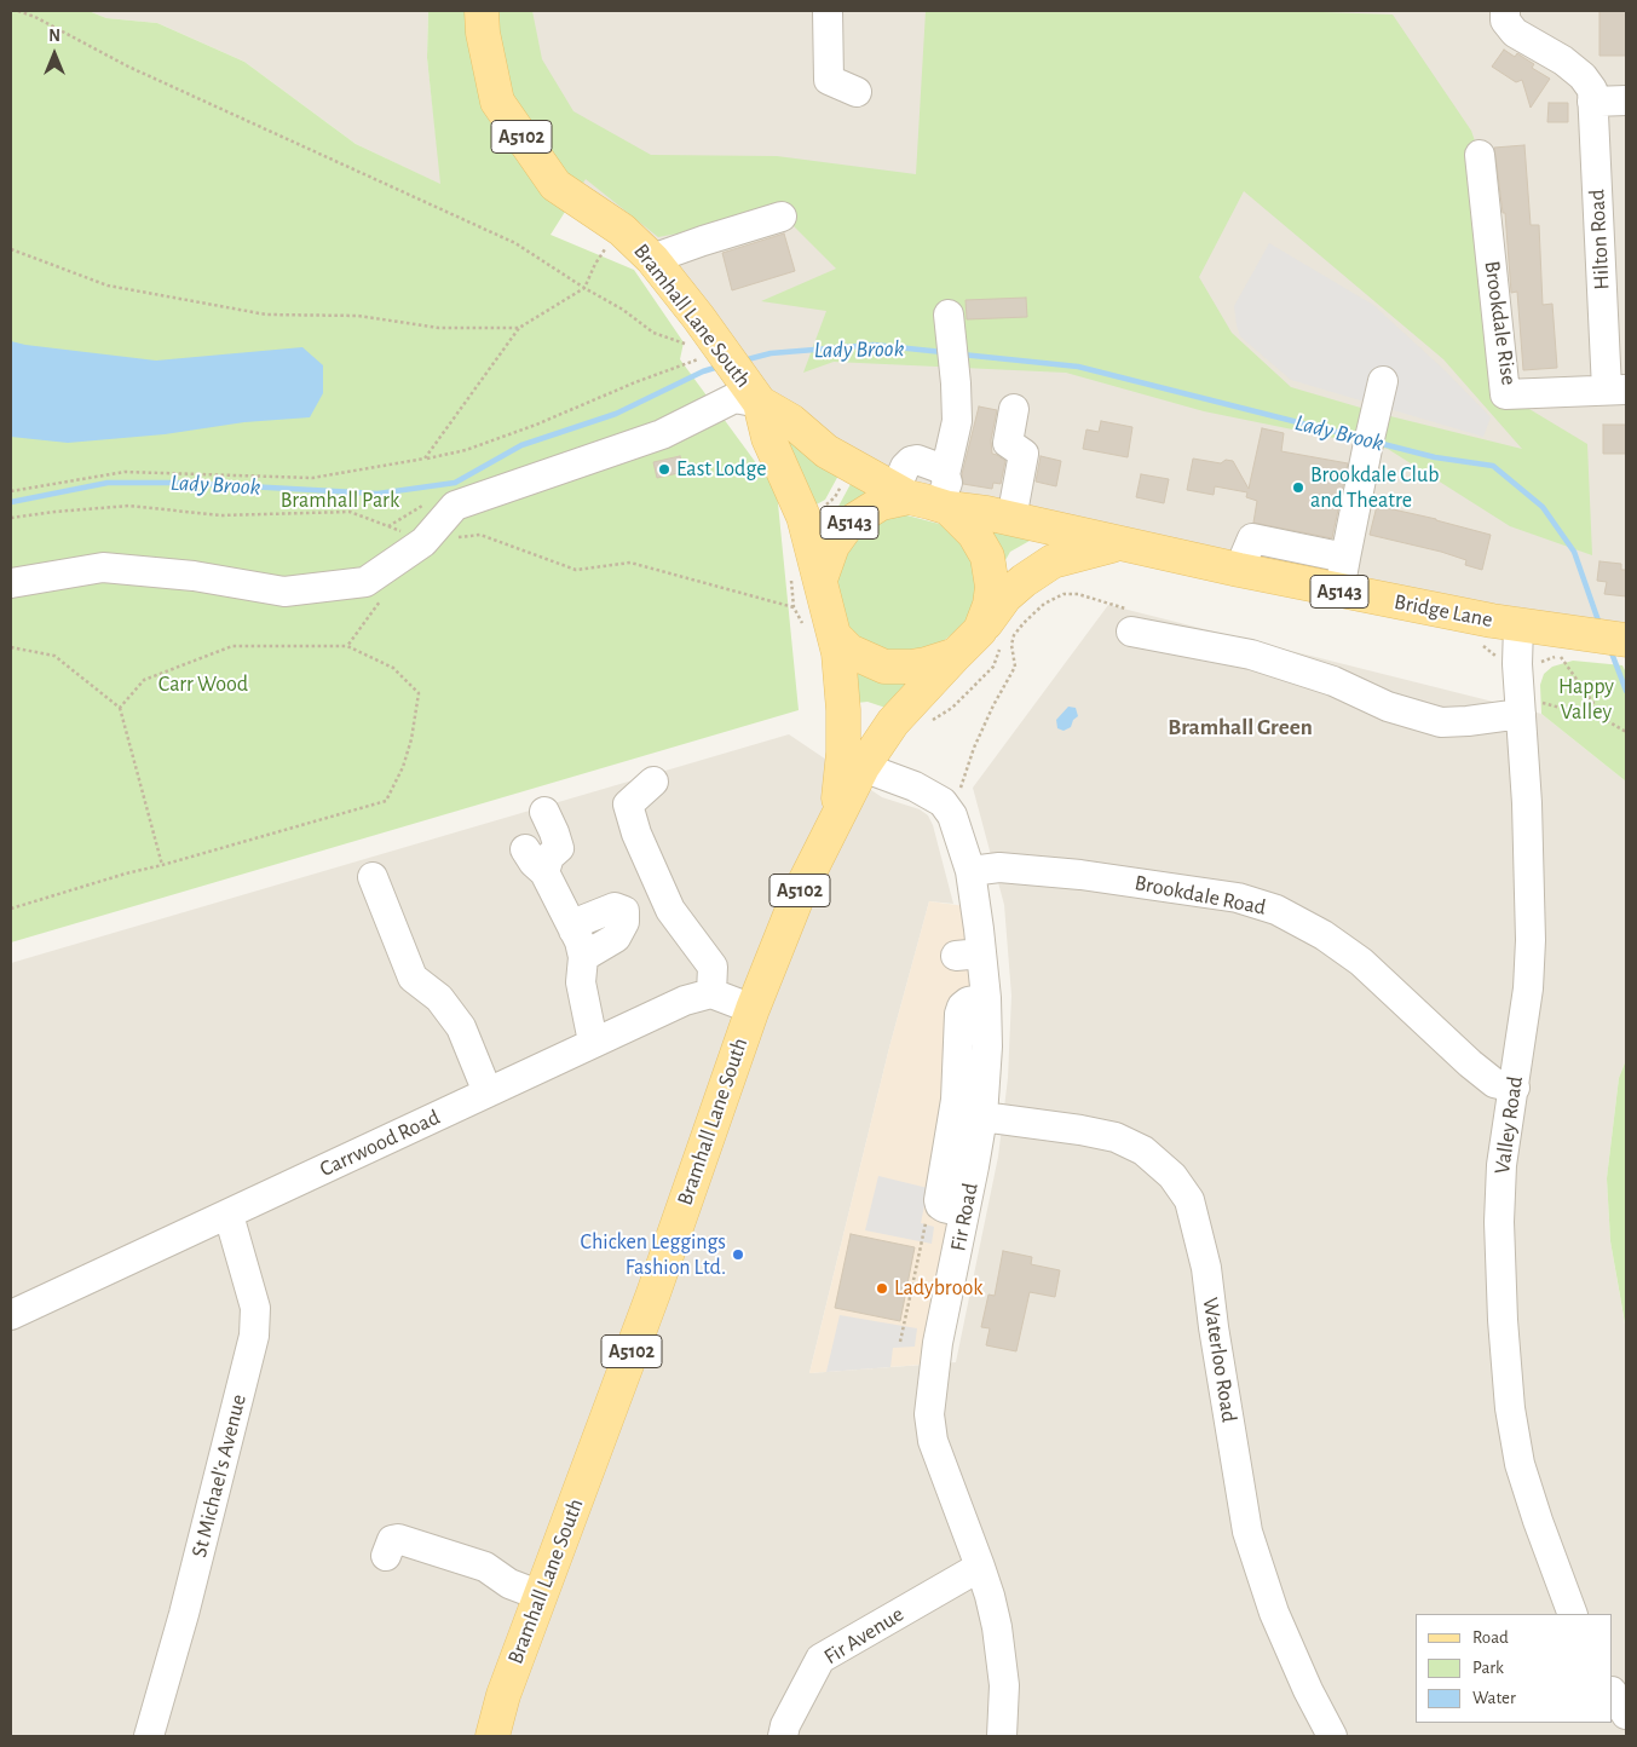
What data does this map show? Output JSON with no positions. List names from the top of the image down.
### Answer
{
  "streets": {
    "main road": [
      "A5102",
      "Bramhall Lane South",
      "A5143",
      "Bridge Lane"
    ],
    "street": [
      "Hilton Road",
      "Brookdale Rise",
      "Brookdale Road",
      "Valley Road",
      "Carrwood Road",
      "Fir Road",
      "Waterloo Road",
      "St Michael's Avenue",
      "Fir Avenue"
    ]
  },
  "crossings": [
    ["A5102", "Bramhall Lane South"],
    ["Hilton Road", "Brookdale Rise"],
    ["Bramhall Lane South", "A5143"],
    ["Bramhall Lane South", "Bridge Lane"],
    ["Bramhall Lane South", "Fir Road"],
    ["A5143", "Bridge Lane"],
    ["Bridge Lane", "Valley Road"],
    ["Brookdale Road", "Valley Road"],
    ["Brookdale Road", "Fir Road"],
    ["Carrwood Road", "St Michael's Avenue"],
    ["Fir Road", "Waterloo Road"],
    ["Fir Road", "Fir Avenue"]
  ],
  "districts": ["Bramhall Green"],
  "water": ["Lady Brook"],
  "parks": ["Bramhall Park", "Carr Wood", "Happy Valley"],
  "places": [
    "East Lodge",
    "Brookdale Club and Theatre",
    "Chicken Leggings Fashion Ltd.",
    "Ladybrook"
  ],
  "legend": ["Road", "Park", "Water"],
  "north": "top"
}
